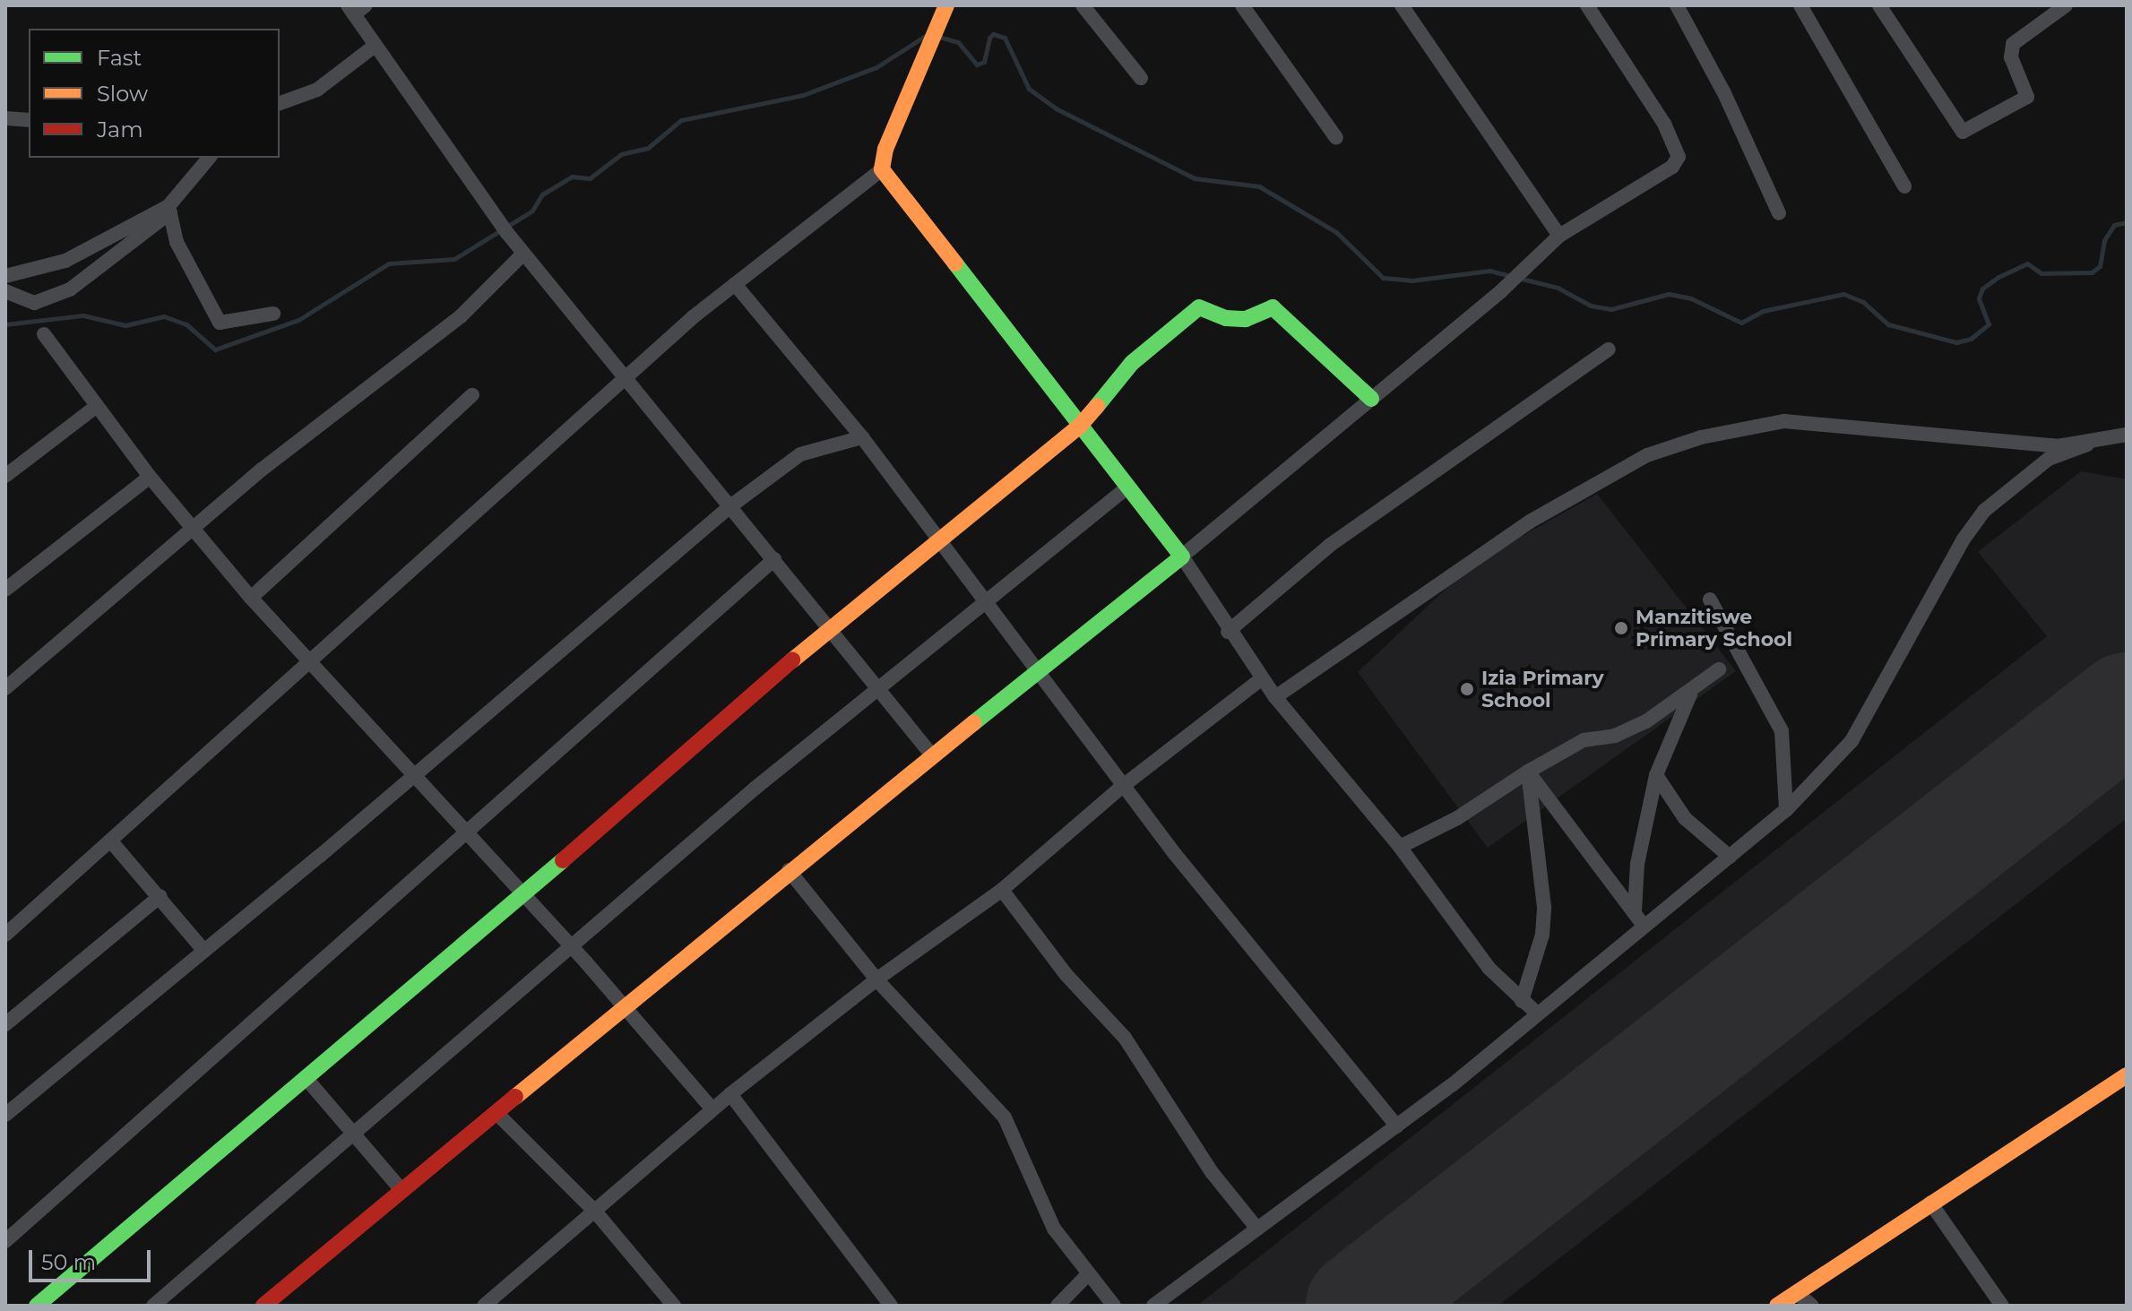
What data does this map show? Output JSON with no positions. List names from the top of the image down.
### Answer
{
  "places": ["Manzitiswe Primary School", "Izia Primary School"],
  "legend": ["Fast", "Slow", "Jam"],
  "scale_bar": "50 m"
}
